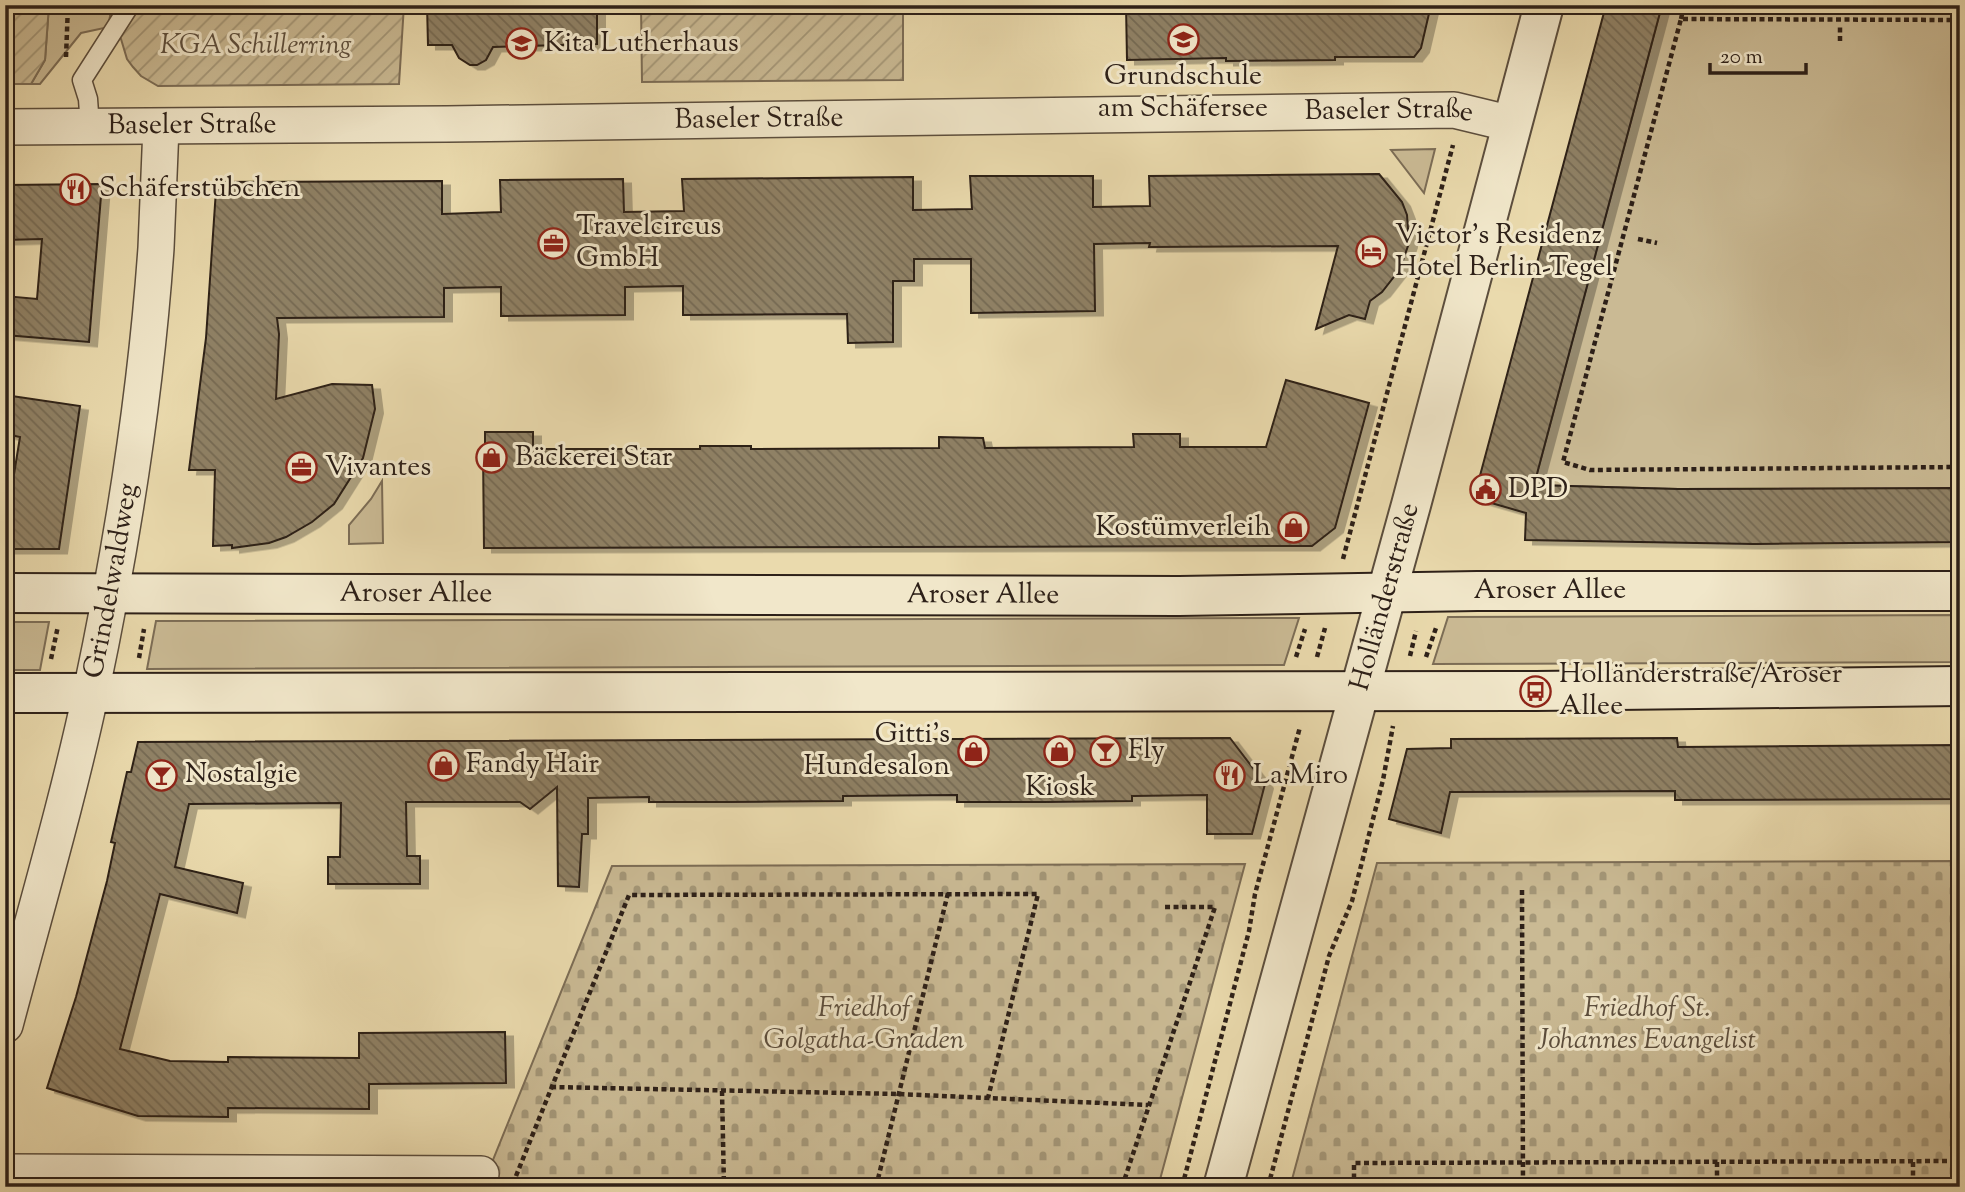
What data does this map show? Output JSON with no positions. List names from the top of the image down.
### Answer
{
  "streets": {
    "main road": ["Aroser Allee", "Holländerstraße"],
    "street": ["Baseler Straße", "Grindelwaldweg"]
  },
  "crossings": [
    ["Baseler Straße", "Grindelwaldweg"],
    ["Baseler Straße", "Holländerstraße"],
    ["Grindelwaldweg", "Aroser Allee"],
    ["Aroser Allee", "Holländerstraße"]
  ],
  "parks": ["KGA Schillerring", "Friedhof Golgatha-Gnaden", "Friedhof St. Johannes Evangelist"],
  "places": {
    "school or university": ["Grundschule am Schäfersee", "Kita Lutherhaus"],
    "restaurant": ["Schäferstübchen", "La Miro"],
    "office": ["Travelcircus GmbH", "Vivantes"],
    "hotel": ["Victor's Residenz Hotel Berlin-Tegel"],
    "shop": [
      "Bäckerei Star",
      "Kostümverleih",
      "Gitti's Hundesalon",
      "Kiosk",
      "Fandy Hair"
    ],
    "public building": ["DPD"],
    "bus stop": ["Holländerstraße/Aroser Allee"],
    "bar": ["Fly", "Nostalgie"]
  },
  "scale_bar": "20 m"
}
